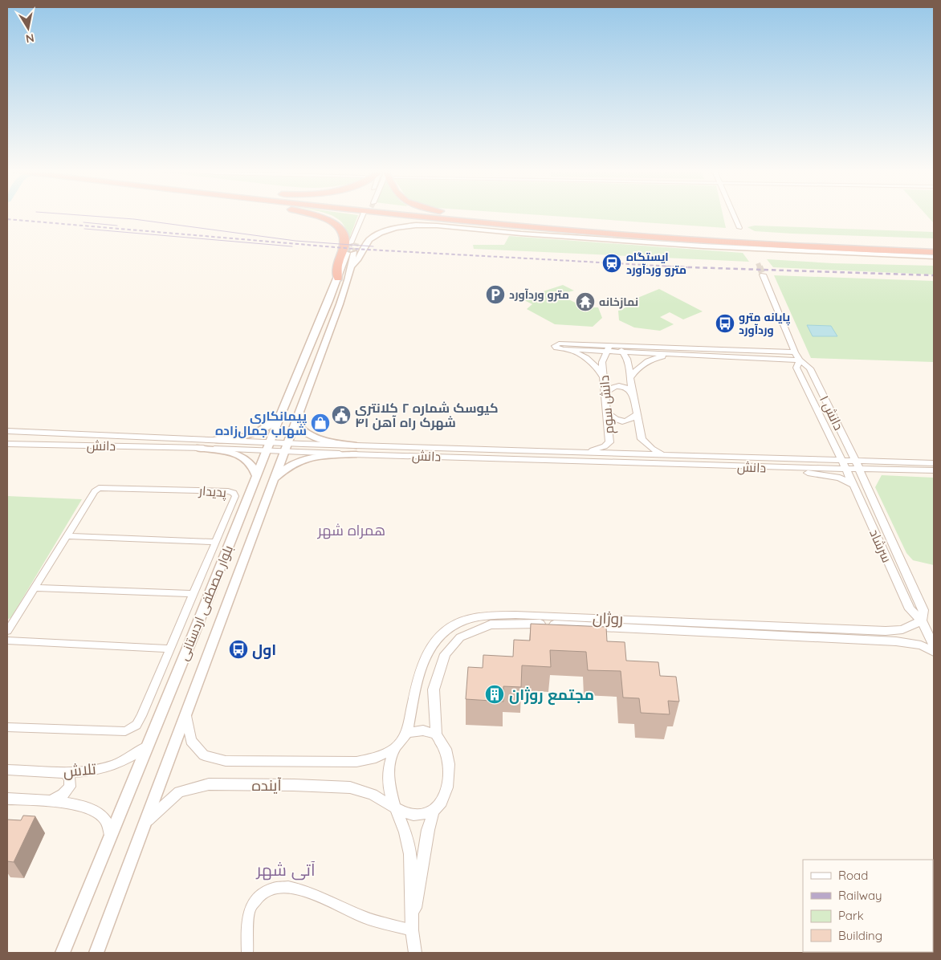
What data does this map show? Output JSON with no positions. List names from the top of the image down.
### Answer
{
  "streets": {
    "main road": ["بلوار مصطفی اردستانی"],
    "street": [
      "دانش سوم",
      "دانش ۱",
      "دانش",
      "پدیدار",
      "سرشاد",
      "روژان",
      "تلاش",
      "آینده"
    ]
  },
  "crossings": [
    ["دانش سوم", "دانش"],
    ["دانش ۱", "دانش"],
    ["دانش ۱", "سرشاد"],
    ["دانش", "سرشاد"],
    ["دانش", "بلوار مصطفی اردستانی"],
    ["سرشاد", "روژان"],
    ["بلوار مصطفی اردستانی", "تلاش"],
    ["بلوار مصطفی اردستانی", "آینده"],
    ["روژان", "آینده"]
  ],
  "districts": ["همراه شهر", "آتی شهر"],
  "places": {
    "station": ["ایستگاه مترو وردآورد"],
    "parking": ["مترو وردآورد"],
    "temple": ["نمازخانه"],
    "bus stop": ["پایانه مترو وردآورد", "اول"],
    "public building": ["کیوسک شماره ۲ کلانتری ۴۱ شهرک راه آهن"],
    "shop": ["پیمانکاری شهاب جمال‌زاده"],
    "building": ["مجتمع روژان"]
  },
  "legend": [
    "Road",
    "Railway",
    "Park",
    "Building"
  ],
  "north": "bottom"
}
